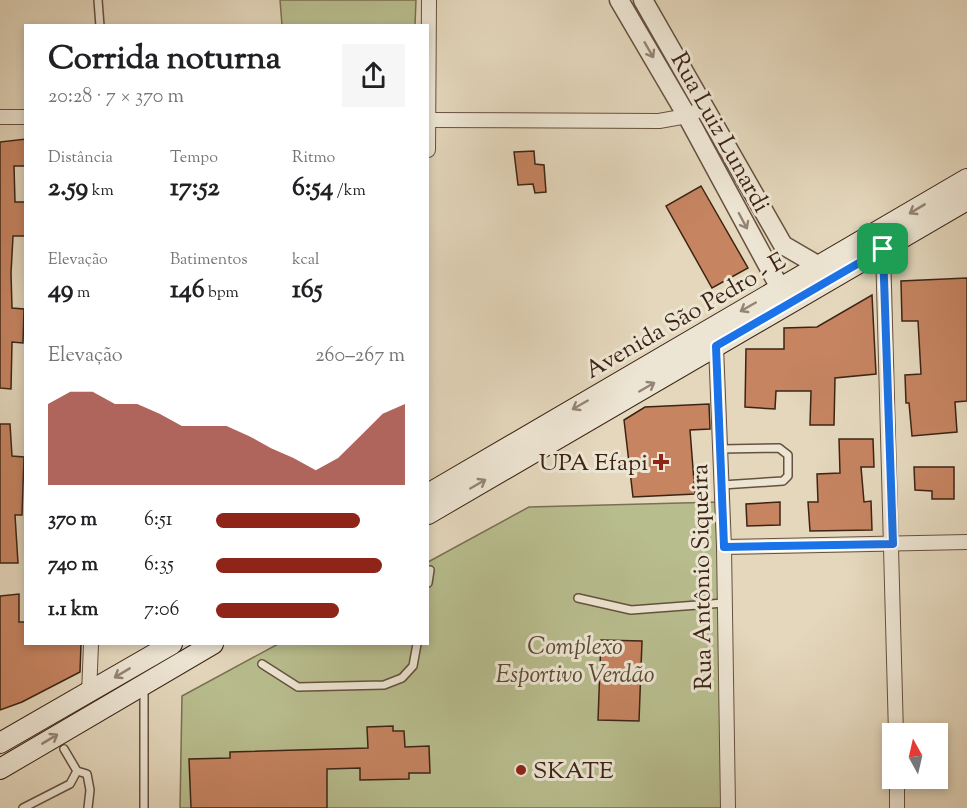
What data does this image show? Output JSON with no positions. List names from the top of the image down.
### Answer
{
  "streets": {
    "main road": ["Avenida São Pedro - E"],
    "street": ["Rua Luiz Lunardi", "Rua Antônio Siqueira"]
  },
  "crossings": [
    ["Rua Luiz Lunardi", "Avenida São Pedro - E"],
    ["Avenida São Pedro - E", "Rua Antônio Siqueira"]
  ],
  "parks": ["Complexo Esportivo Verdão"],
  "places": {
    "health": ["UPA Efapi"],
    "other": ["SKATE"]
  },
  "north": "top",
  "page": {
    "heading": ["Corrida noturna", "20:28 · 7 × 370 m"],
    "stats": [
      ["Distância", "2.59 km"],
      ["Tempo", "17:52"],
      ["Ritmo", "6:54 /km"],
      ["Elevação", "49 m"],
      ["Batimentos", "146 bpm"],
      ["kcal", "165"]
    ],
    "chart": ["Elevação", "260–267 m"],
    "list": [
      {
        "name": "370 m",
        "note": "6:51"
      },
      {
        "name": "740 m",
        "note": "6:35"
      },
      {
        "name": "1.1 km",
        "note": "7:06"
      }
    ]
  }
}
